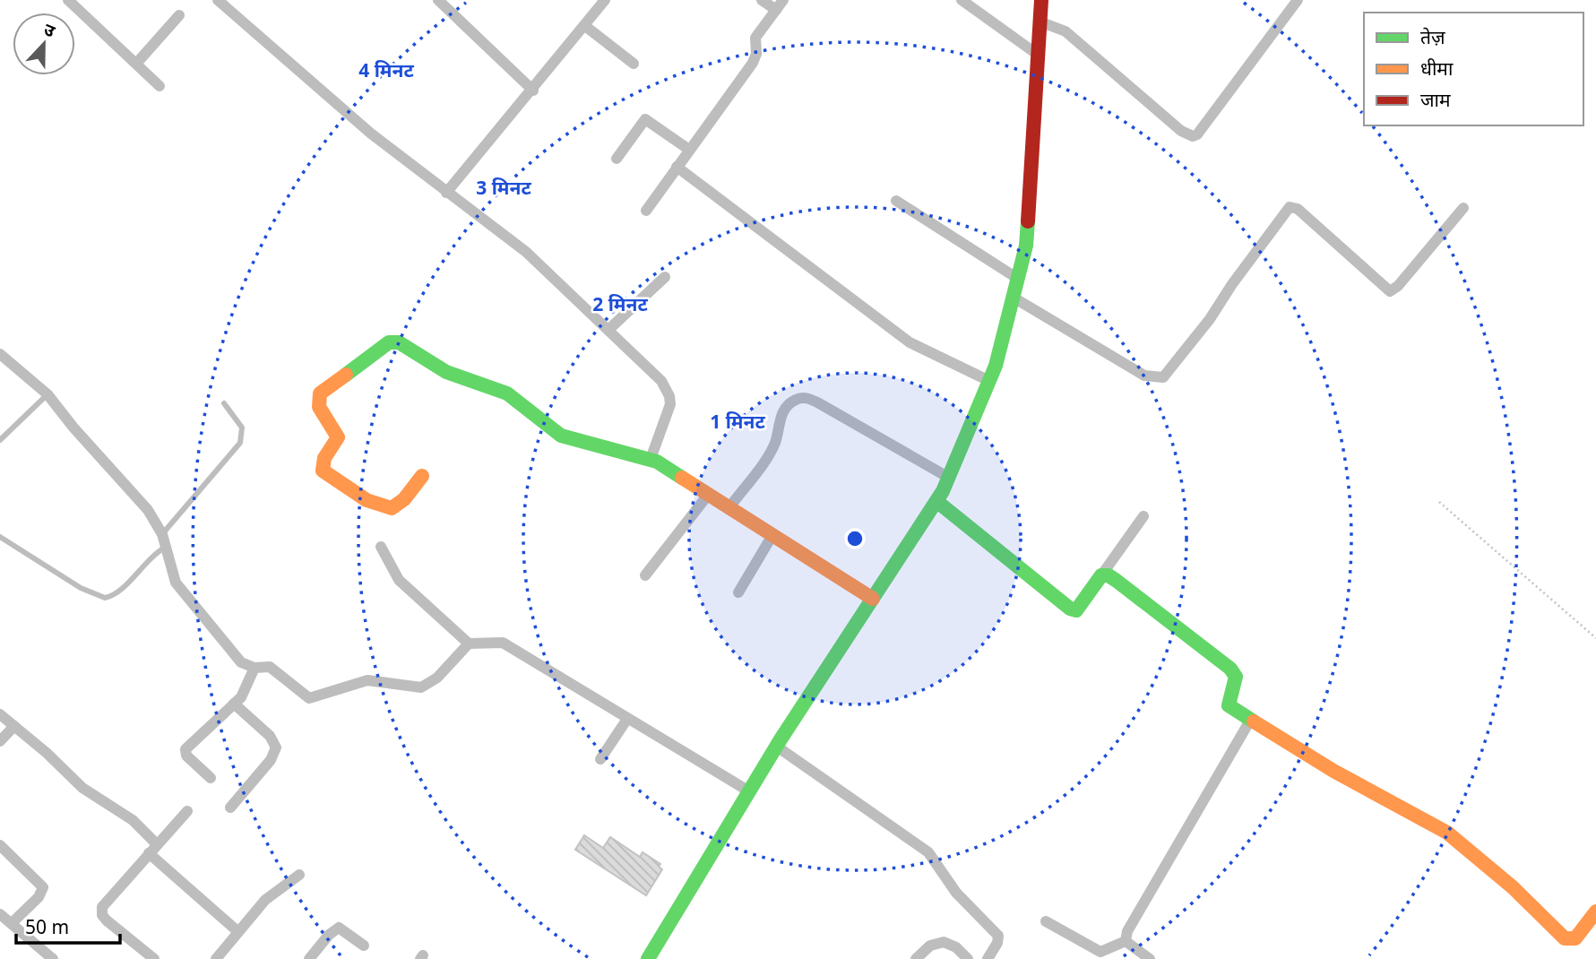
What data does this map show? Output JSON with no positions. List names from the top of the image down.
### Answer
{
  "legend": ["तेज़", "धीमा", "जाम"],
  "scale_bar": "50 m",
  "north": "top",
  "rings": [
    "4 मिनट",
    "3 मिनट",
    "2 मिनट",
    "1 मिनट"
  ]
}
